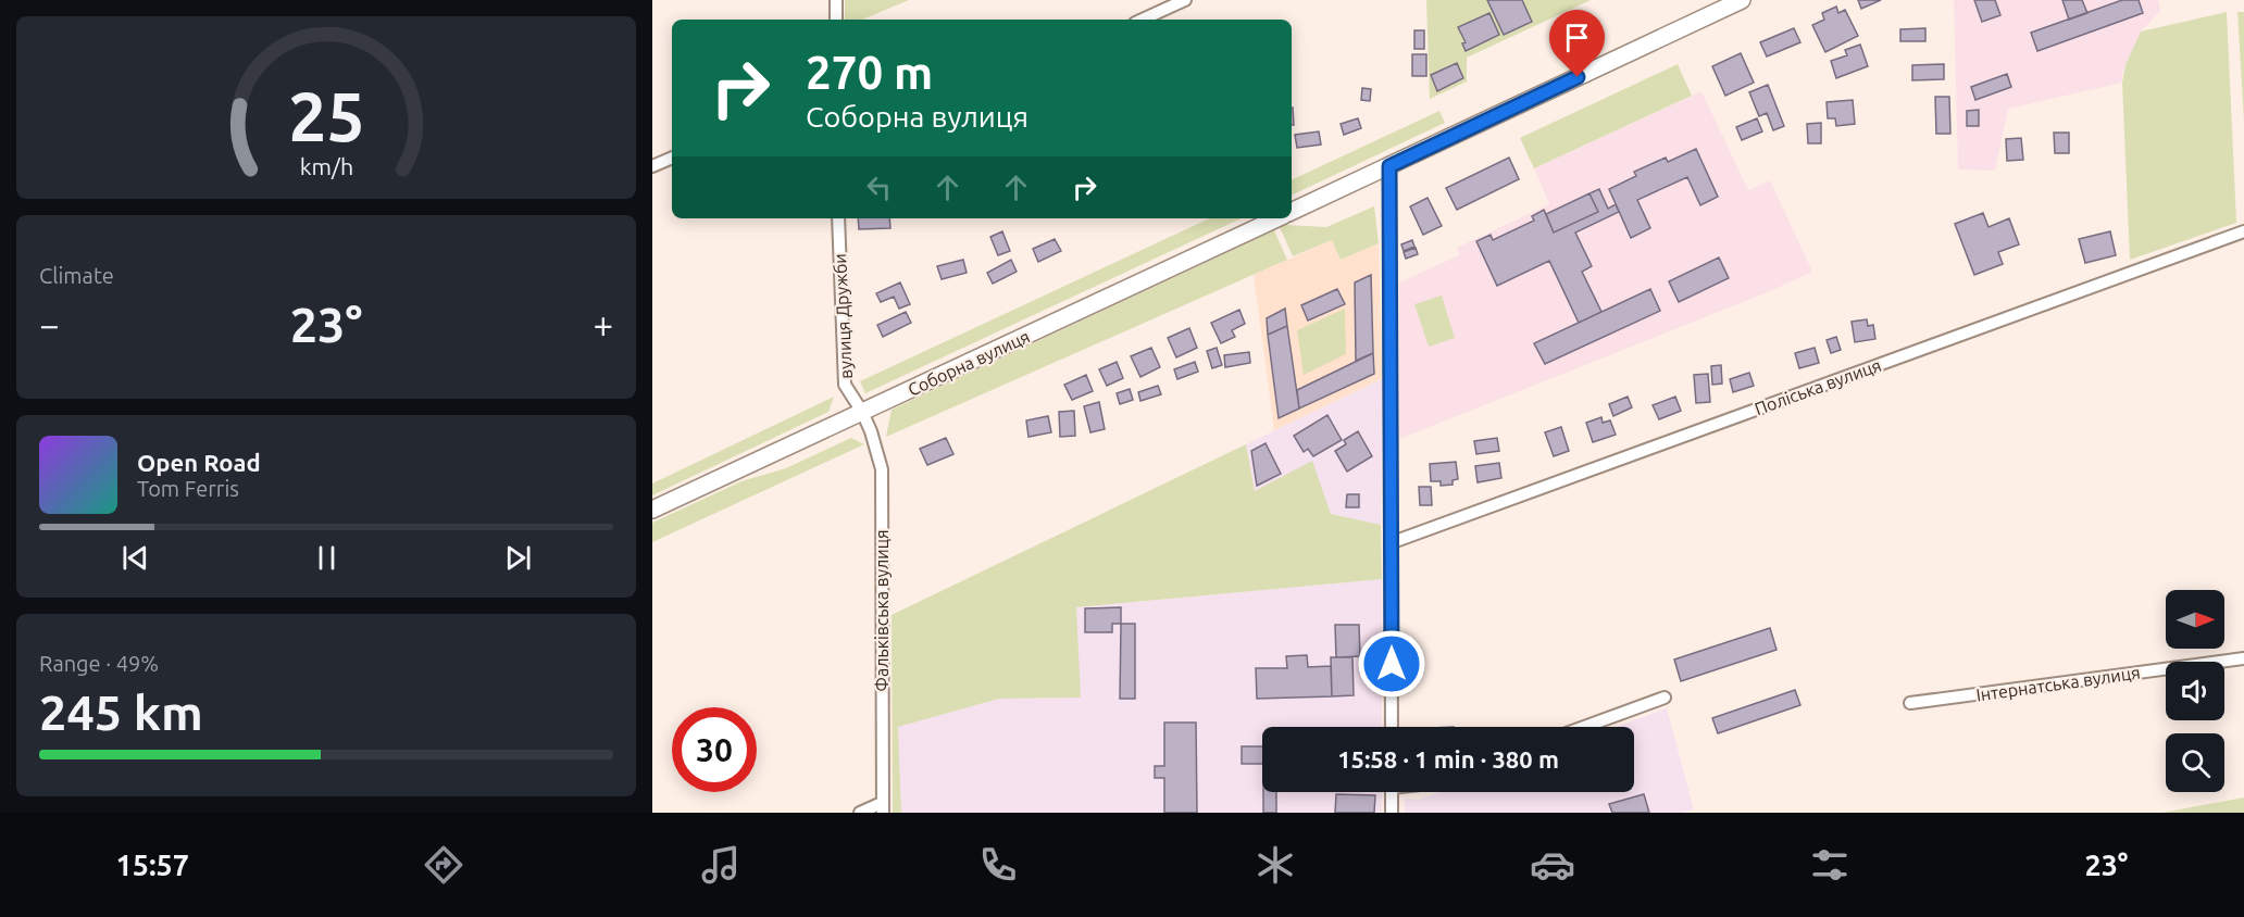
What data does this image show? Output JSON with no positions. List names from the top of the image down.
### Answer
{
  "streets": {
    "main road": ["Соборна вулиця"],
    "street": [
      "вулиця Дружби",
      "Поліська вулиця",
      "Фальківська вулиця",
      "Інтернатська вулиця"
    ]
  },
  "crossings": [
    ["вулиця Дружби", "Соборна вулиця"],
    ["вулиця Дружби", "Фальківська вулиця"],
    ["Соборна вулиця", "Фальківська вулиця"]
  ],
  "north": "right",
  "page": {
    "turn": ["270 m", "Соборна вулиця"],
    "tile": [
      "Climate",
      ["Range · 49%", "245 km"]
    ],
    "heat": ["−", "23°", "+"],
    "song": ["Open Road", "Tom Ferris"],
    "limit": "30",
    "trip": "15:58 · 1 min · 380 m",
    "tabs": ["15:57", "23°"],
    "gauge": ["25", "km/h"]
  }
}
